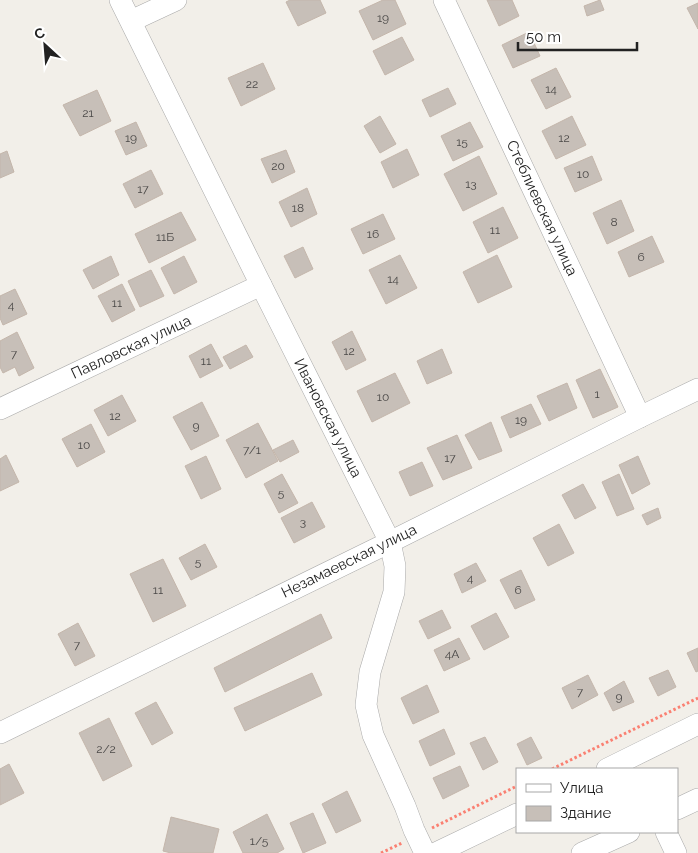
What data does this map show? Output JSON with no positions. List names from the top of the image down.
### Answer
{
  "streets": {
    "street": [
      "Стеблиевская улица",
      "Павловская улица",
      "Ивановская улица",
      "Незамаевская улица"
    ]
  },
  "crossings": [
    ["Стеблиевская улица", "Незамаевская улица"],
    ["Павловская улица", "Ивановская улица"],
    ["Ивановская улица", "Незамаевская улица"]
  ],
  "house_numbers": [
    "19",
    "22",
    "14",
    "21",
    "19",
    "12",
    "15",
    "20",
    "10",
    "13",
    "17",
    "18",
    "8",
    "11",
    "16",
    "11Б",
    "6",
    "14",
    "11",
    "4",
    "12",
    "7",
    "11",
    "1",
    "10",
    "12",
    "19",
    "9",
    "10",
    "7/1",
    "17",
    "5",
    "3",
    "5",
    "4",
    "11",
    "6",
    "7",
    "4А",
    "7",
    "9",
    "2/2",
    "1/5"
  ],
  "legend": ["Улица", "Здание"],
  "scale_bar": "50 m",
  "north": "top left"
}
